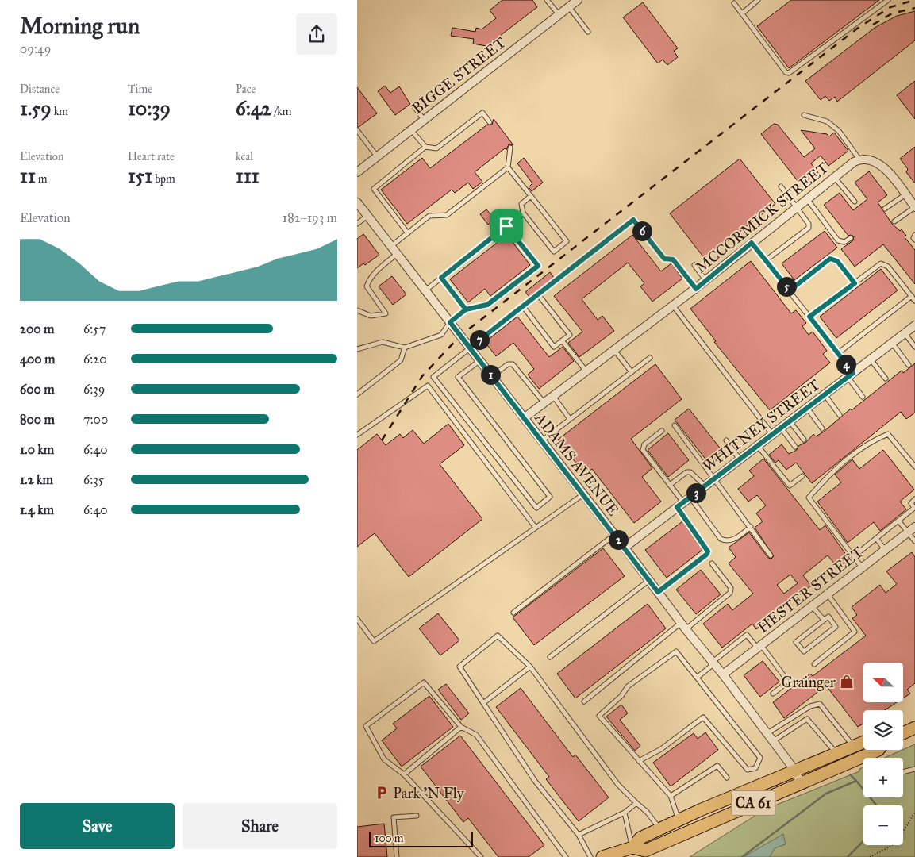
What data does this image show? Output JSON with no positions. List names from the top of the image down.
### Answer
{
  "streets": {
    "main road": ["CA 61"],
    "street": [
      "BIGGE STREET",
      "MCCORMICK STREET",
      "WHITNEY STREET",
      "ADAMS AVENUE",
      "HESTER STREET"
    ]
  },
  "crossings": [
    ["MCCORMICK STREET", "ADAMS AVENUE"],
    ["WHITNEY STREET", "ADAMS AVENUE"],
    ["ADAMS AVENUE", "HESTER STREET"],
    ["ADAMS AVENUE", "CA 61"]
  ],
  "places": {
    "shop": ["Grainger"],
    "parking": ["Park 'N Fly"]
  },
  "scale_bar": "100 m",
  "north": "left",
  "page": {
    "heading": ["Morning run", "09:49"],
    "stats": [
      ["Distance", "1.59 km"],
      ["Time", "10:39"],
      ["Pace", "6:42 /km"],
      ["Elevation", "11 m"],
      ["Heart rate", "151 bpm"],
      ["kcal", "111"]
    ],
    "chart": ["Elevation", "182–193 m"],
    "pins": [
      "6",
      "5",
      "7",
      "4",
      "1",
      "3",
      "2"
    ],
    "list": [
      {
        "name": "200 m",
        "note": "6:57"
      },
      {
        "name": "400 m",
        "note": "6:20"
      },
      {
        "name": "600 m",
        "note": "6:39"
      },
      {
        "name": "800 m",
        "note": "7:00"
      },
      {
        "name": "1.0 km",
        "note": "6:40"
      },
      {
        "name": "1.2 km",
        "note": "6:35"
      },
      {
        "name": "1.4 km",
        "note": "6:40"
      }
    ],
    "map_buttons": ["+", "−"],
    "buttons": ["Save", "Share"],
    "scale": "100 m"
  }
}
